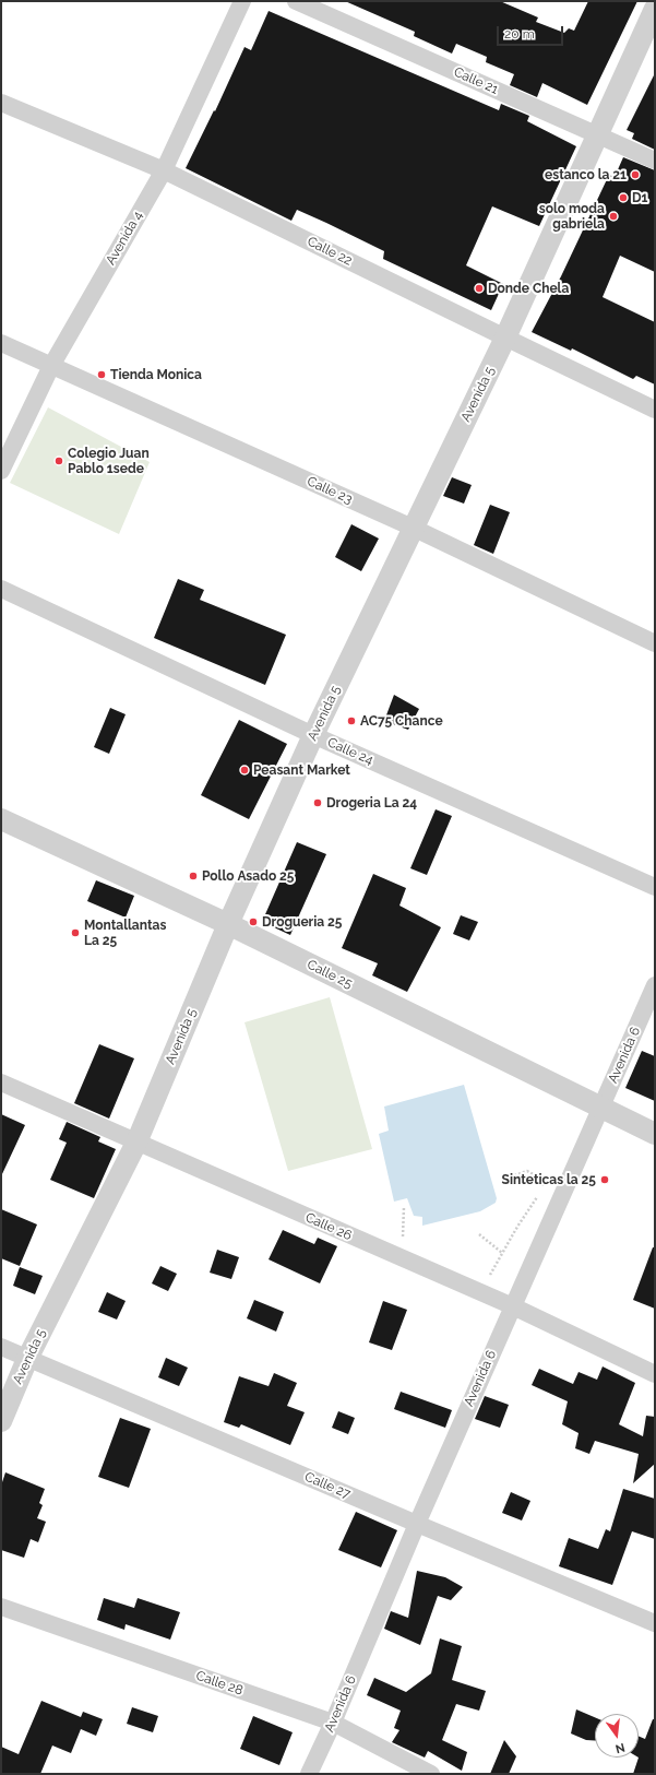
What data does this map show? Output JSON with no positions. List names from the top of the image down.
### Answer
{
  "streets": {
    "street": [
      "Calle 21",
      "Avenida 4",
      "Calle 22",
      "Avenida 5",
      "Calle 23",
      "Calle 24",
      "Calle 25",
      "Avenida 6",
      "Calle 26",
      "Calle 27",
      "Calle 28"
    ]
  },
  "crossings": [
    ["Calle 21", "Avenida 5"],
    ["Avenida 4", "Calle 22"],
    ["Avenida 4", "Calle 23"],
    ["Calle 22", "Avenida 5"],
    ["Avenida 5", "Calle 23"],
    ["Avenida 5", "Calle 24"],
    ["Avenida 5", "Calle 25"],
    ["Avenida 5", "Calle 26"],
    ["Avenida 5", "Calle 27"],
    ["Calle 25", "Avenida 6"],
    ["Avenida 6", "Calle 26"],
    ["Avenida 6", "Calle 27"],
    ["Avenida 6", "Calle 28"]
  ],
  "places": [
    "estanco la 21",
    "D1",
    "solo moda gabriela",
    "Donde Chela",
    "Tienda Monica",
    "Colegio Juan Pablo 1sede",
    "AC75 Chance",
    "Peasant Market",
    "Drogeria La 24",
    "Pollo Asado 25",
    "Drogueria 25",
    "Montallantas La 25",
    "Sinteticas la 25"
  ],
  "scale_bar": "20 m",
  "north": "bottom"
}
